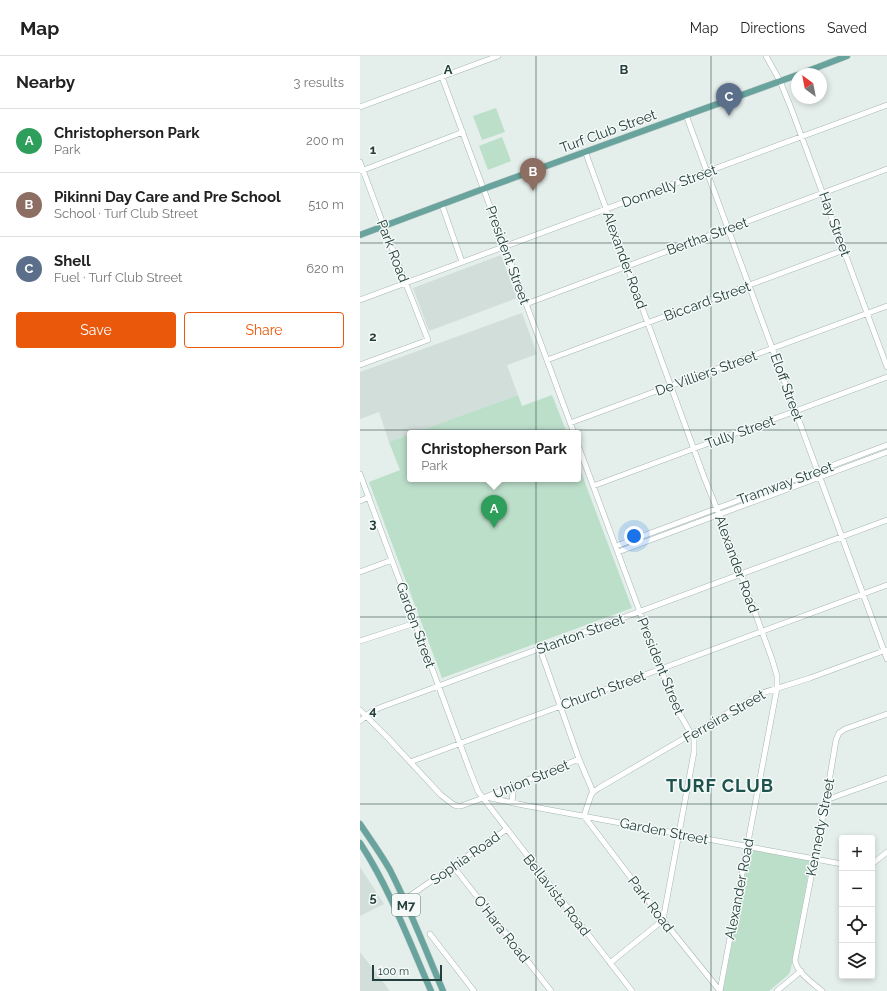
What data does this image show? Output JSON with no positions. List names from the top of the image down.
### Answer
{
  "streets": {
    "main road": ["Turf Club Street", "M7"],
    "street": [
      "Donnelly Street",
      "Hay Street",
      "Bertha Street",
      "Park Road",
      "President Street",
      "Alexander Road",
      "Biccard Street",
      "De Villiers Street",
      "Eloff Street",
      "Tully Street",
      "Tramway Street",
      "Garden Street",
      "Stanton Street",
      "Church Street",
      "Ferreira Street",
      "Union Street",
      "Kennedy Street",
      "Sophia Road",
      "Bellavista Road",
      "O'Hara Road"
    ]
  },
  "crossings": [
    ["Turf Club Street", "Hay Street"],
    ["Turf Club Street", "Park Road"],
    ["Turf Club Street", "President Street"],
    ["Turf Club Street", "Alexander Road"],
    ["Turf Club Street", "Eloff Street"],
    ["Donnelly Street", "Hay Street"],
    ["Donnelly Street", "Park Road"],
    ["Donnelly Street", "President Street"],
    ["Donnelly Street", "Alexander Road"],
    ["Donnelly Street", "Eloff Street"],
    ["Hay Street", "Bertha Street"],
    ["Hay Street", "Biccard Street"],
    ["Hay Street", "De Villiers Street"],
    ["Bertha Street", "President Street"],
    ["Bertha Street", "Alexander Road"],
    ["Bertha Street", "Eloff Street"],
    ["Park Road", "President Street"],
    ["Park Road", "Alexander Road"],
    ["Park Road", "Garden Street"],
    ["President Street", "Biccard Street"],
    ["President Street", "De Villiers Street"],
    ["President Street", "Tully Street"],
    ["President Street", "Tramway Street"],
    ["President Street", "Garden Street"],
    ["President Street", "Stanton Street"],
    ["President Street", "Church Street"],
    ["President Street", "Ferreira Street"],
    ["Alexander Road", "Biccard Street"],
    ["Alexander Road", "De Villiers Street"],
    ["Alexander Road", "Tully Street"],
    ["Alexander Road", "Tramway Street"],
    ["Alexander Road", "Garden Street"],
    ["Alexander Road", "Stanton Street"],
    ["Alexander Road", "Church Street"],
    ["Alexander Road", "Ferreira Street"],
    ["Biccard Street", "Eloff Street"],
    ["De Villiers Street", "Eloff Street"],
    ["Eloff Street", "Tully Street"],
    ["Eloff Street", "Tramway Street"],
    ["Eloff Street", "Stanton Street"],
    ["Eloff Street", "Church Street"],
    ["Eloff Street", "Ferreira Street"],
    ["Garden Street", "Stanton Street"],
    ["Garden Street", "Church Street"],
    ["Garden Street", "Union Street"],
    ["Garden Street", "Kennedy Street"],
    ["Garden Street", "Bellavista Road"],
    ["Church Street", "Union Street"],
    ["Union Street", "Bellavista Road"],
    ["Sophia Road", "Bellavista Road"],
    ["Sophia Road", "M7"],
    ["Sophia Road", "O'Hara Road"]
  ],
  "districts": ["TURF CLUB"],
  "scale_bar": "100 m",
  "north": "top left",
  "page": {
    "header": "Map",
    "nav": ["Map", "Directions", "Saved"],
    "heading": ["Nearby", "3 results"],
    "pins": ["C", "B", "A"],
    "list": [
      {
        "mark": "A",
        "name": "Christopherson Park",
        "note": "Park",
        "value": "200 m"
      },
      {
        "mark": "B",
        "name": "Pikinni Day Care and Pre School",
        "note": "School · Turf Club Street",
        "value": "510 m"
      },
      {
        "mark": "C",
        "name": "Shell",
        "note": "Fuel · Turf Club Street",
        "value": "620 m"
      }
    ],
    "buttons": ["Save", "Share"],
    "popup": ["Christopherson Park", "Park"],
    "map_buttons": ["+", "−"],
    "scale": "100 m"
  },
  "grid": {
    "columns": ["A", "B"],
    "rows": [
      "1",
      "2",
      "3",
      "4",
      "5"
    ]
  }
}
